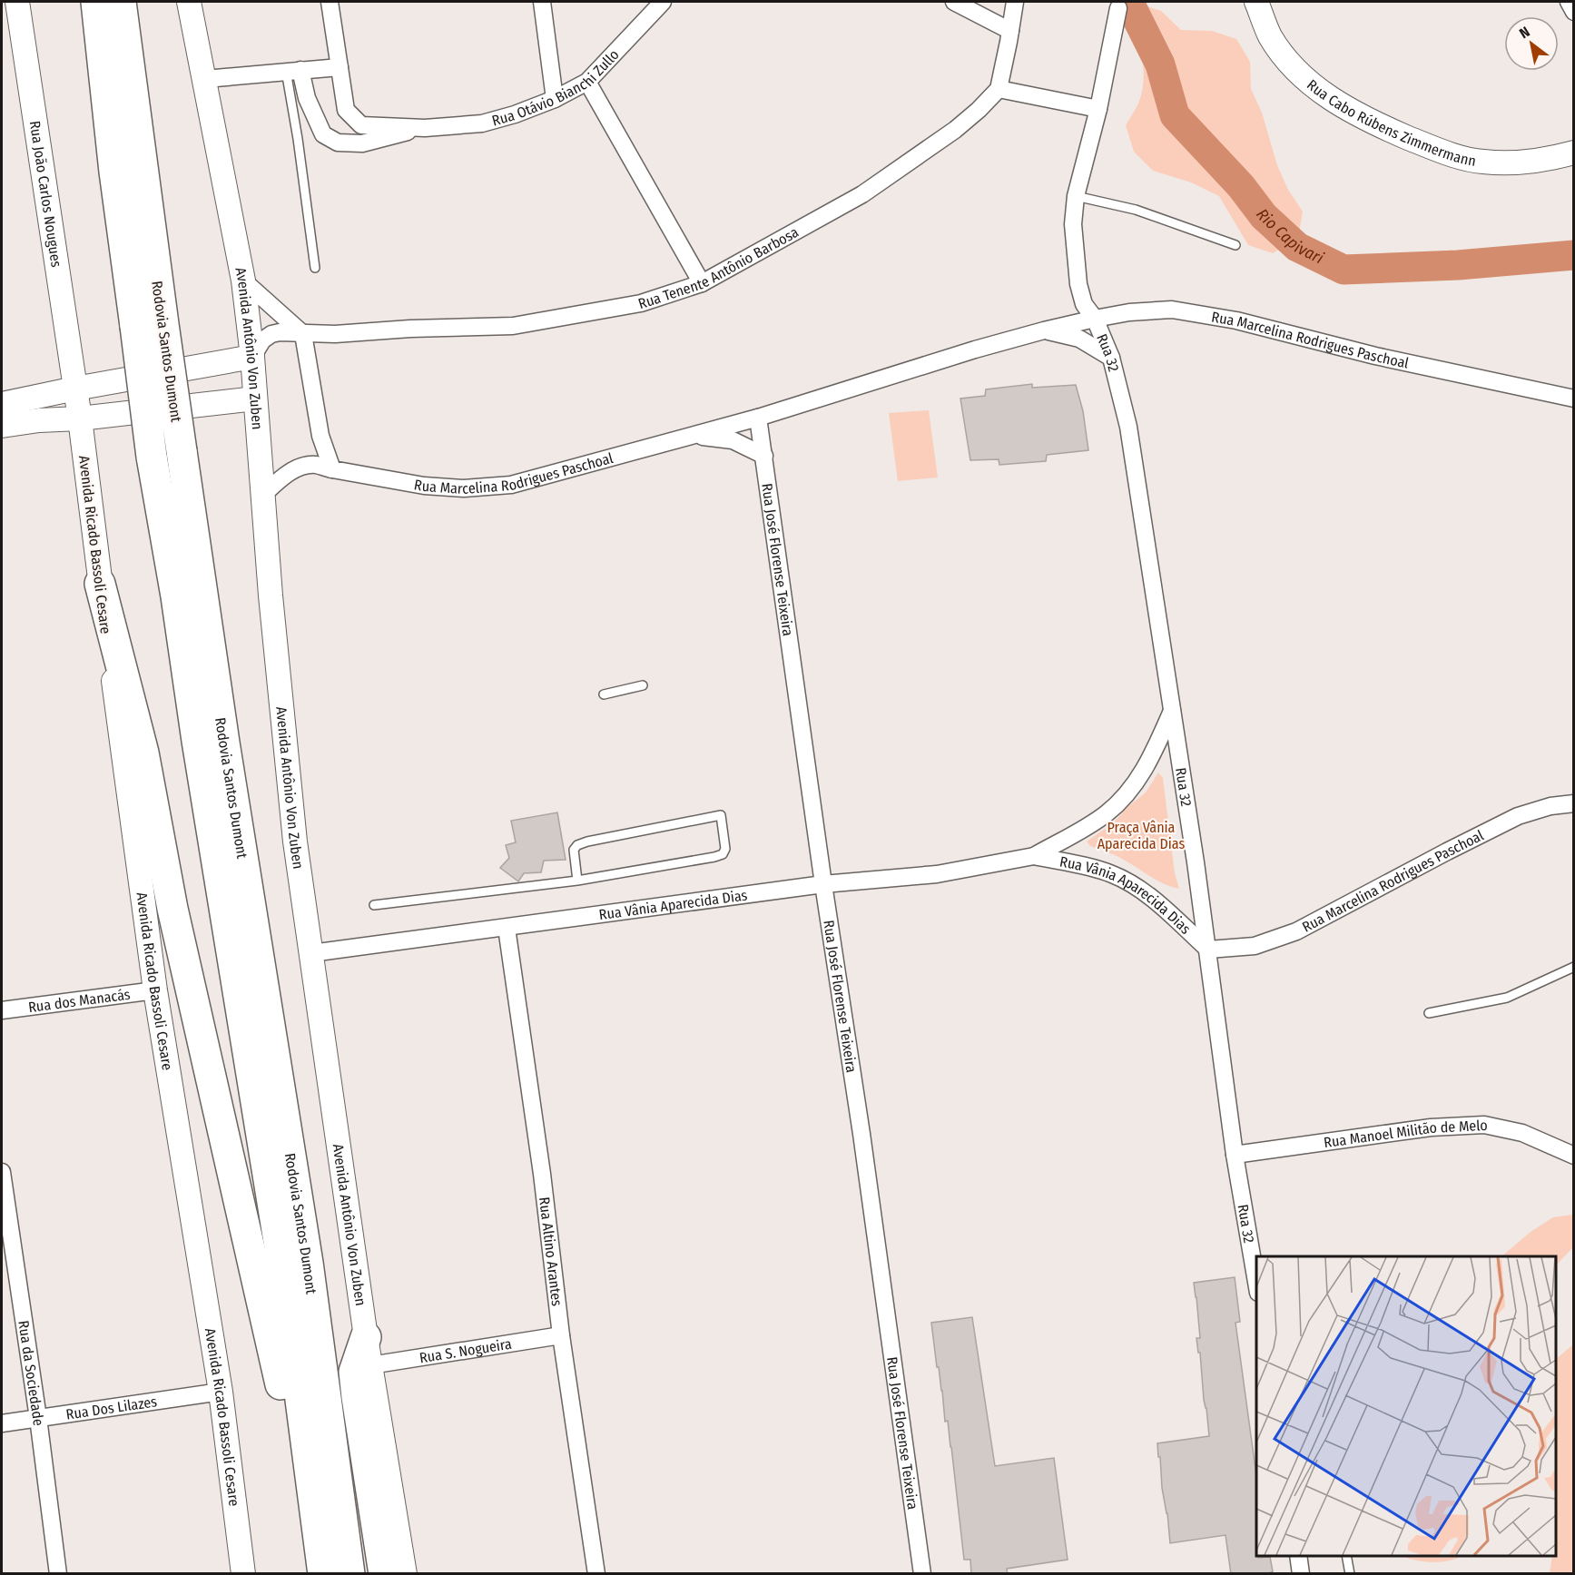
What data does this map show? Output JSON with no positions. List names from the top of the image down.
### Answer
{
  "streets": {
    "highway": ["Rodovia Santos Dumont"],
    "street": [
      "Rua Otávio Bianchi Zullo",
      "Rua Cabo Rúbens Zimmermann",
      "Rua João Carlos Nougues",
      "Rua Tenente Antônio Barbosa",
      "Rua Marcelina Rodrigues Paschoal",
      "Avenida Antônio Von Zuben",
      "Rua 32",
      "Avenida Ricado Bassoli Cesare",
      "Rua José Florense Teixeira",
      "Rua Vânia Aparecida Dias",
      "Rua dos Manacás",
      "Rua Manoel Militão de Melo",
      "Rua Altino Arantes",
      "Rua S. Nogueira",
      "Rua da Sociedade",
      "Rua Dos Lilazes"
    ]
  },
  "crossings": [
    ["Rua João Carlos Nougues", "Avenida Ricado Bassoli Cesare"],
    ["Rua Tenente Antônio Barbosa", "Avenida Antônio Von Zuben"],
    ["Rua Marcelina Rodrigues Paschoal", "Avenida Antônio Von Zuben"],
    ["Rua Marcelina Rodrigues Paschoal", "Rua 32"],
    ["Rua Marcelina Rodrigues Paschoal", "Rua José Florense Teixeira"],
    ["Rua Marcelina Rodrigues Paschoal", "Rua Vânia Aparecida Dias"],
    ["Avenida Antônio Von Zuben", "Rua Vânia Aparecida Dias"],
    ["Avenida Antônio Von Zuben", "Rua S. Nogueira"],
    ["Rua 32", "Rua Vânia Aparecida Dias"],
    ["Rua 32", "Rua Manoel Militão de Melo"],
    ["Avenida Ricado Bassoli Cesare", "Rua dos Manacás"],
    ["Avenida Ricado Bassoli Cesare", "Rua Dos Lilazes"],
    ["Rua José Florense Teixeira", "Rua Vânia Aparecida Dias"],
    ["Rua Vânia Aparecida Dias", "Rua Altino Arantes"],
    ["Rua Altino Arantes", "Rua S. Nogueira"],
    ["Rua da Sociedade", "Rua Dos Lilazes"]
  ],
  "water": ["Rio Capivari"],
  "parks": ["Praça Vânia Aparecida Dias"],
  "north": "top left"
}
